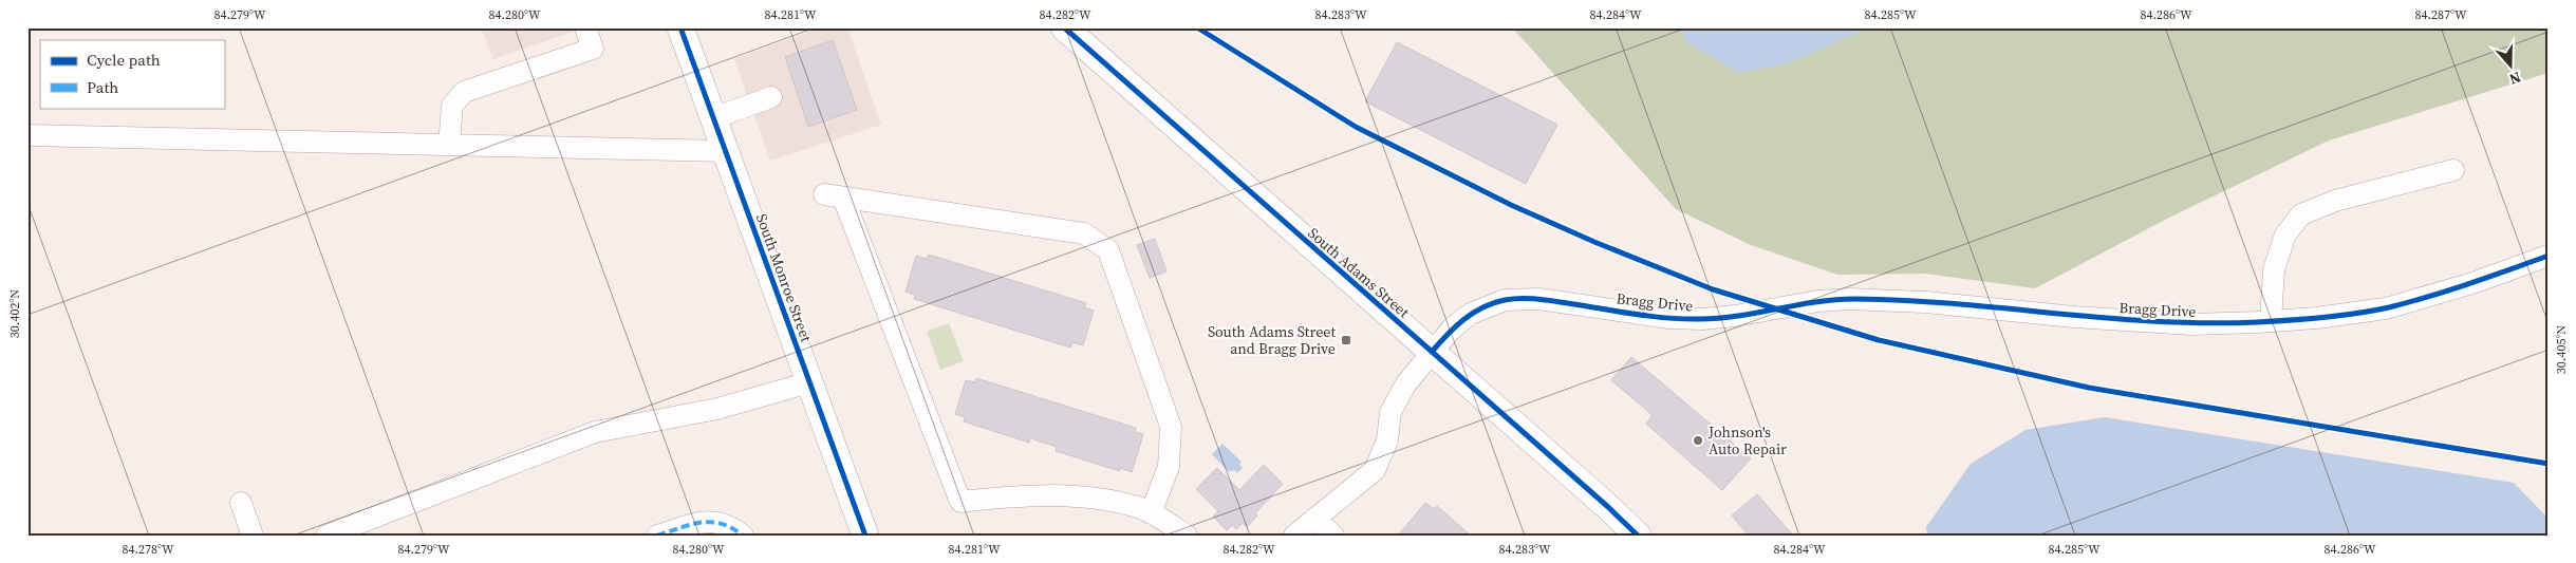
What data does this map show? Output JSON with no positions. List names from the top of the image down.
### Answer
{
  "streets": {
    "main road": ["South Adams Street", "South Monroe Street"],
    "street": ["Bragg Drive"]
  },
  "crossings": [
    ["South Adams Street", "Bragg Drive"]
  ],
  "places": {
    "transit": ["South Adams Street and Bragg Drive"],
    "other": ["Johnson's Auto Repair"]
  },
  "legend": ["Cycle path", "Path"],
  "north": "bottom",
  "coordinates": [
    "84.279°W",
    "84.280°W",
    "84.281°W",
    "84.282°W",
    "84.283°W",
    "84.284°W",
    "84.285°W",
    "84.286°W",
    "84.287°W",
    "30.402°N",
    "30.405°N",
    "84.278°W"
  ]
}
